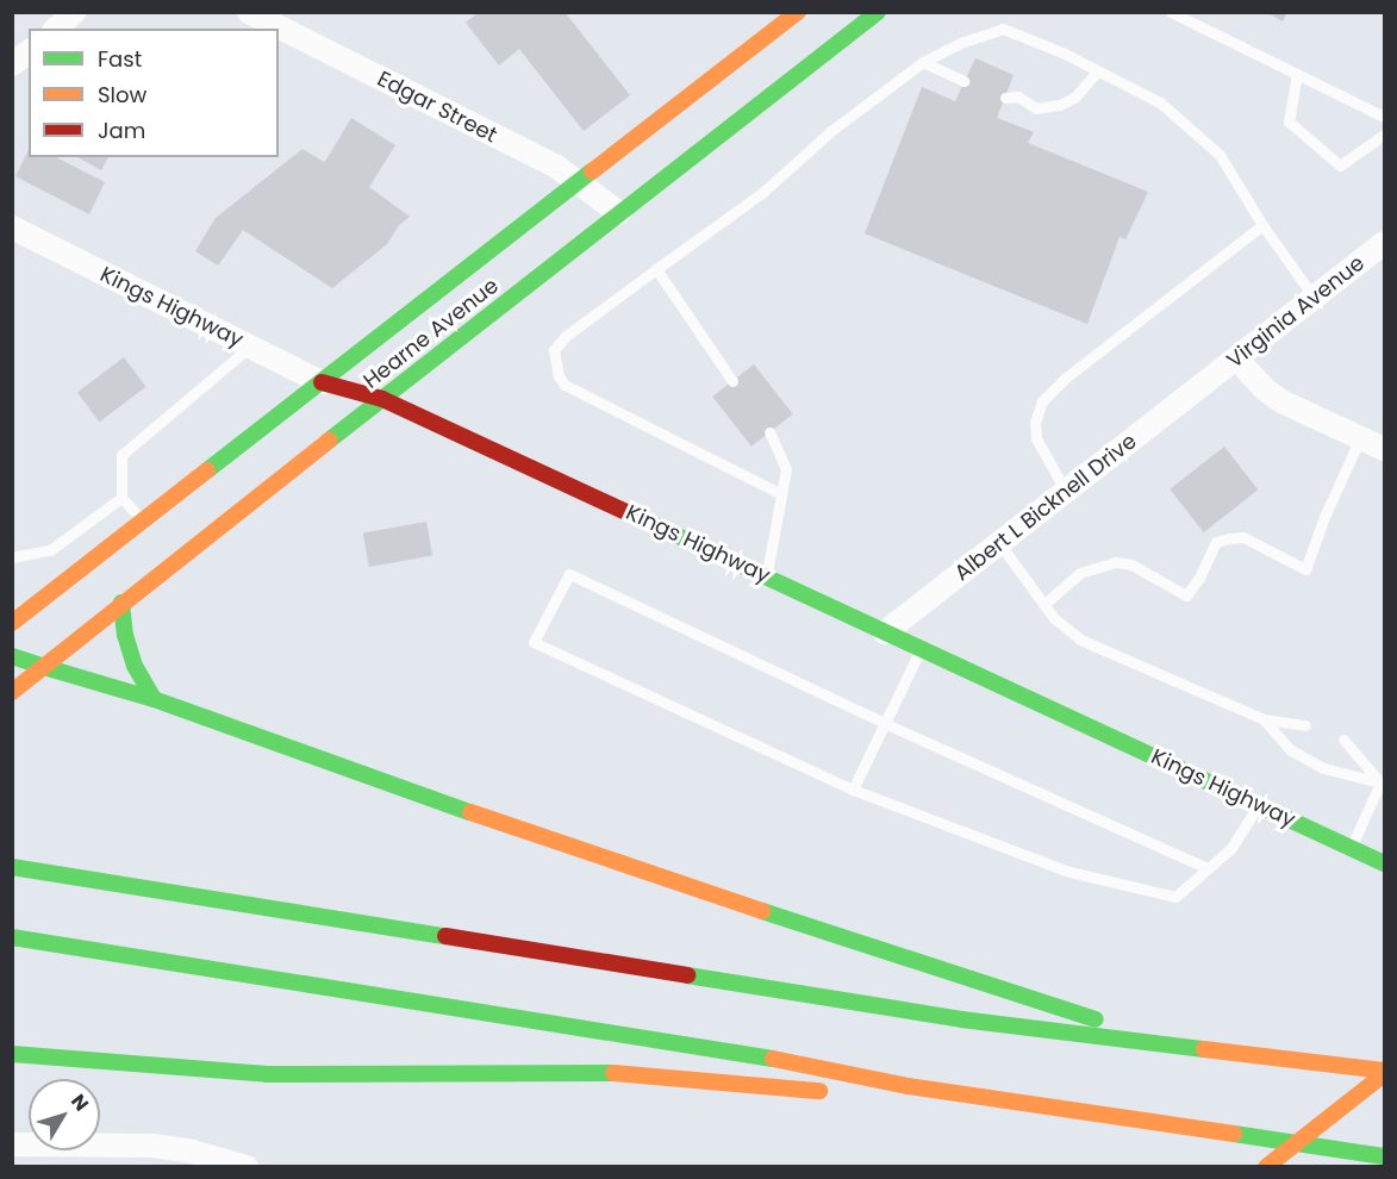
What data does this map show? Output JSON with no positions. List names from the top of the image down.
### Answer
{
  "streets": {
    "main road": ["Kings Highway", "Hearne Avenue"],
    "street": ["Edgar Street", "Virginia Avenue", "Albert L Bicknell Drive"]
  },
  "crossings": [
    ["Edgar Street", "Hearne Avenue"],
    ["Kings Highway", "Hearne Avenue"],
    ["Kings Highway", "Albert L Bicknell Drive"],
    ["Virginia Avenue", "Albert L Bicknell Drive"]
  ],
  "legend": ["Fast", "Slow", "Jam"],
  "north": "top right"
}
